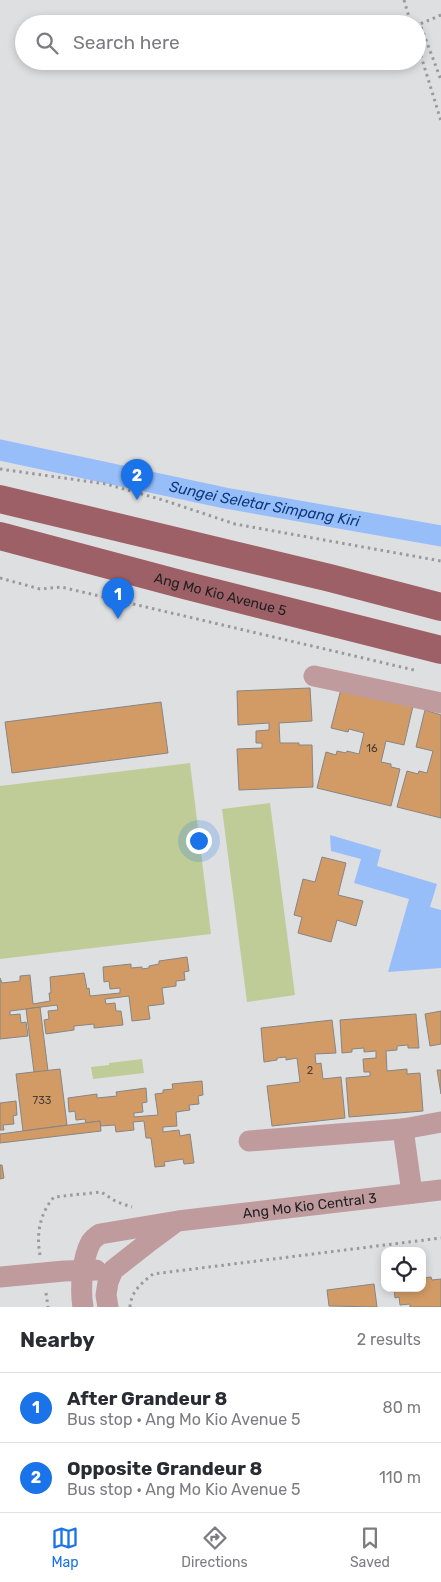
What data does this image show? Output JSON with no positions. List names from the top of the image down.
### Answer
{
  "streets": {
    "main road": ["Ang Mo Kio Avenue 5"],
    "street": ["Ang Mo Kio Central 3"]
  },
  "water": ["Sungei Seletar Simpang Kiri"],
  "house_numbers": ["16", "2", "733"],
  "page": {
    "search": "Search here",
    "pins": ["2", "1"],
    "heading": ["Nearby", "2 results"],
    "list": [
      {
        "mark": "1",
        "name": "After Grandeur 8",
        "note": "Bus stop · Ang Mo Kio Avenue 5",
        "value": "80 m"
      },
      {
        "mark": "2",
        "name": "Opposite Grandeur 8",
        "note": "Bus stop · Ang Mo Kio Avenue 5",
        "value": "110 m"
      }
    ],
    "nav": ["Map", "Directions", "Saved"]
  }
}
